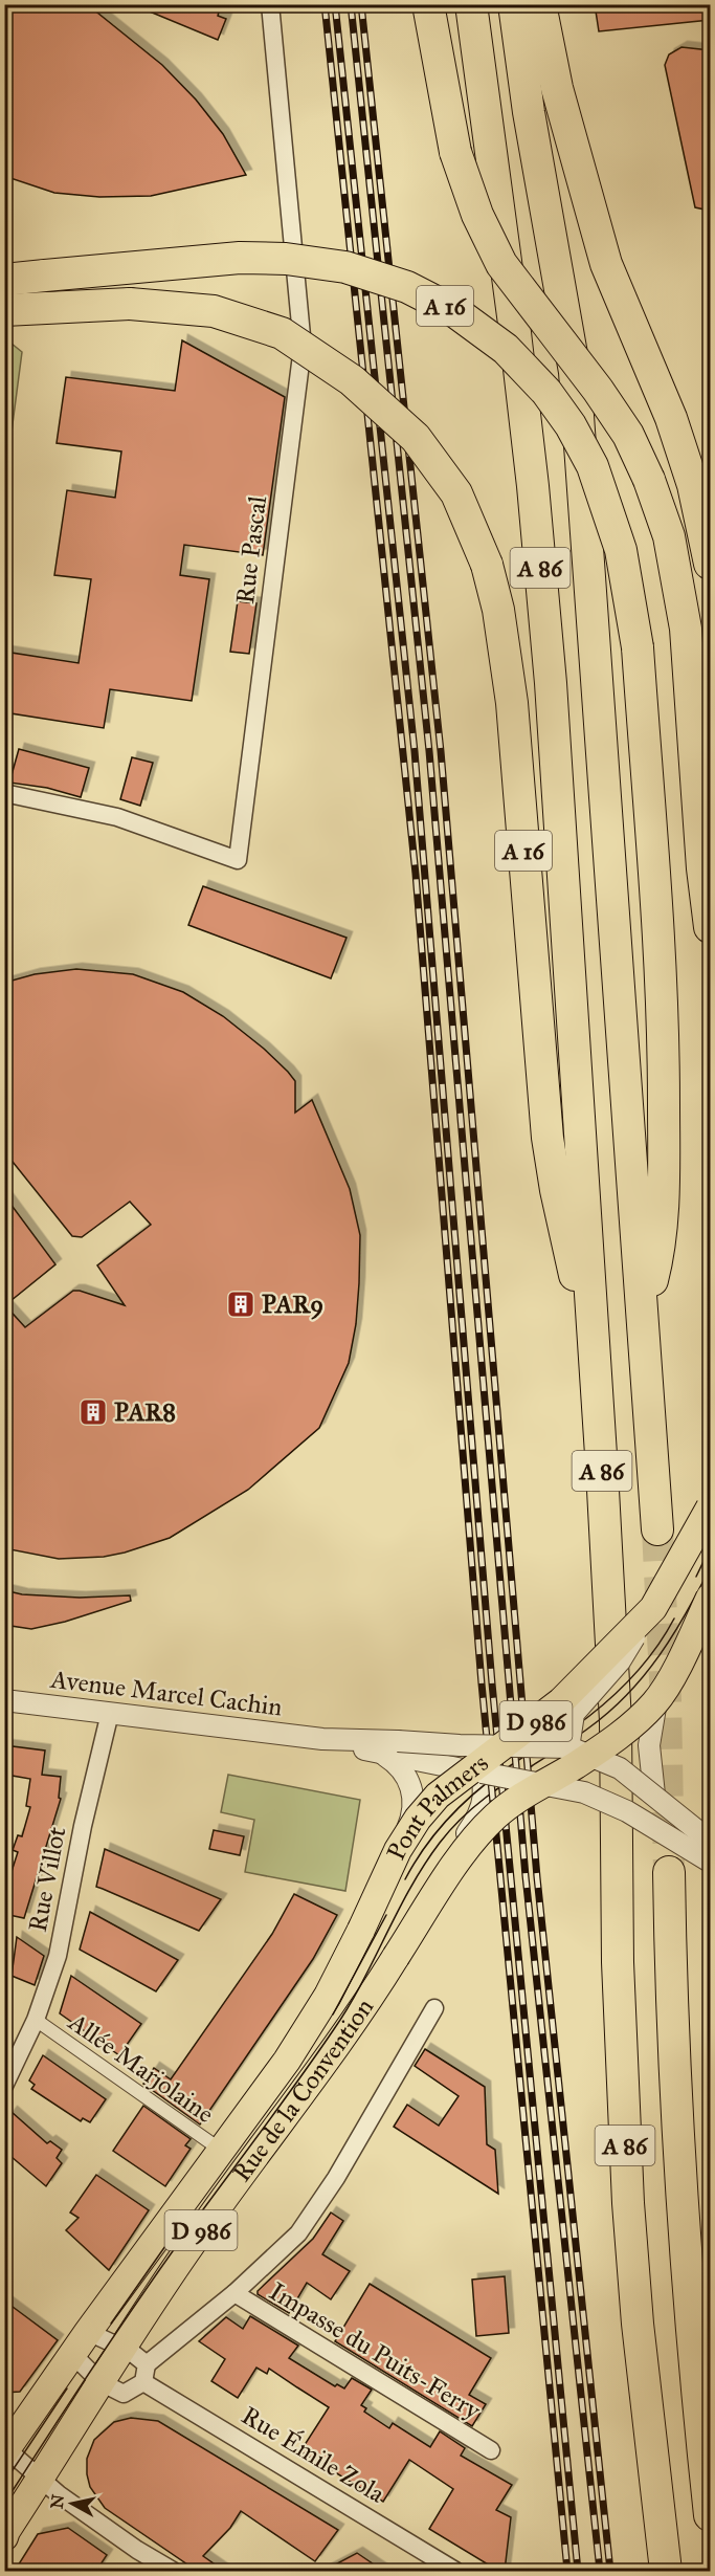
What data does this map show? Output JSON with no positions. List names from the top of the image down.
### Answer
{
  "streets": {
    "highway": ["A 16", "A 86"],
    "main road": ["D 986", "Pont Palmers", "Rue de la Convention"],
    "street": [
      "Rue Pascal",
      "Avenue Marcel Cachin",
      "Rue Villot",
      "Allée Marjolaine",
      "Impasse du Puits-Ferry",
      "Rue Émile Zola"
    ]
  },
  "crossings": [
    ["A 16", "A 86"],
    ["Avenue Marcel Cachin", "D 986"],
    ["Avenue Marcel Cachin", "Pont Palmers"],
    ["Avenue Marcel Cachin", "Rue Villot"],
    ["D 986", "Rue de la Convention"],
    ["Pont Palmers", "Rue de la Convention"],
    ["Rue Villot", "Allée Marjolaine"],
    ["Allée Marjolaine", "Rue de la Convention"]
  ],
  "places": {
    "building": ["PAR9", "PAR8"]
  },
  "north": "left"
}
